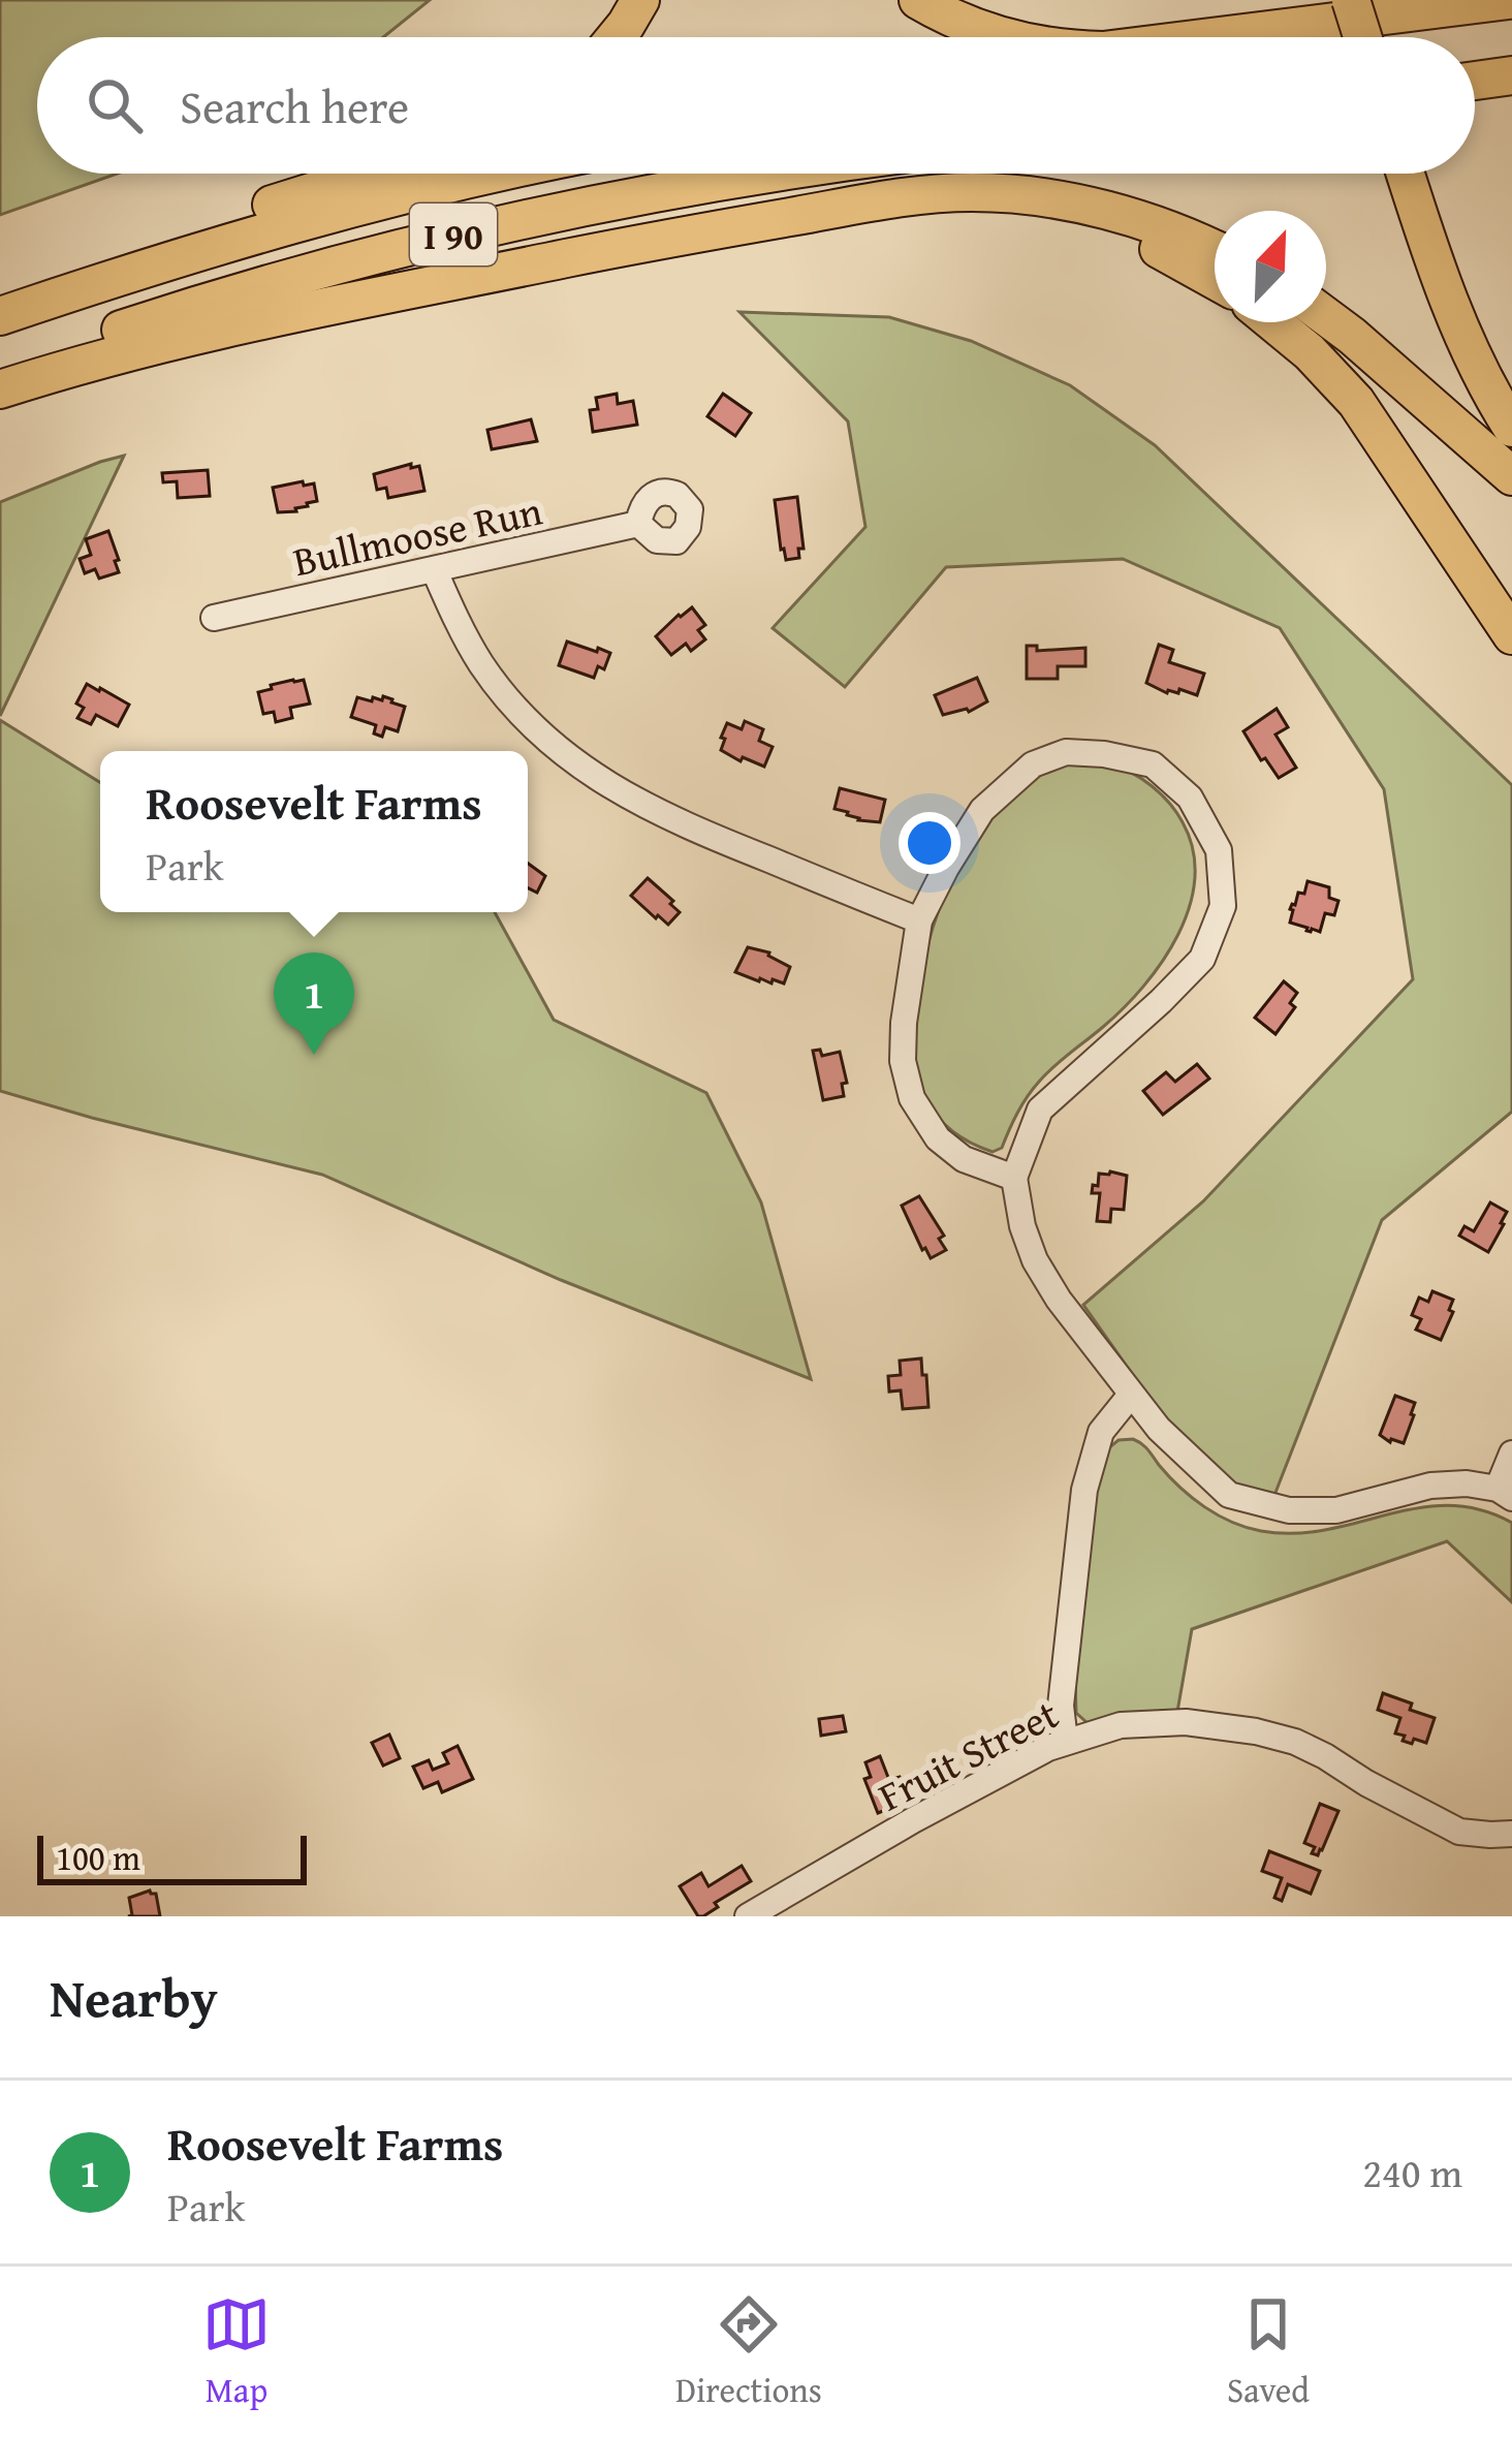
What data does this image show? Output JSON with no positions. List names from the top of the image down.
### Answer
{
  "streets": {
    "highway": ["I 90"],
    "street": ["Bullmoose Run", "Fruit Street"]
  },
  "scale_bar": "100 m",
  "north": "top right",
  "page": {
    "search": "Search here",
    "popup": ["Roosevelt Farms", "Park"],
    "pins": "1",
    "scale": "100 m",
    "heading": "Nearby",
    "list": [
      {
        "mark": "1",
        "name": "Roosevelt Farms",
        "note": "Park",
        "value": "240 m"
      }
    ],
    "nav": ["Map", "Directions", "Saved"]
  }
}
